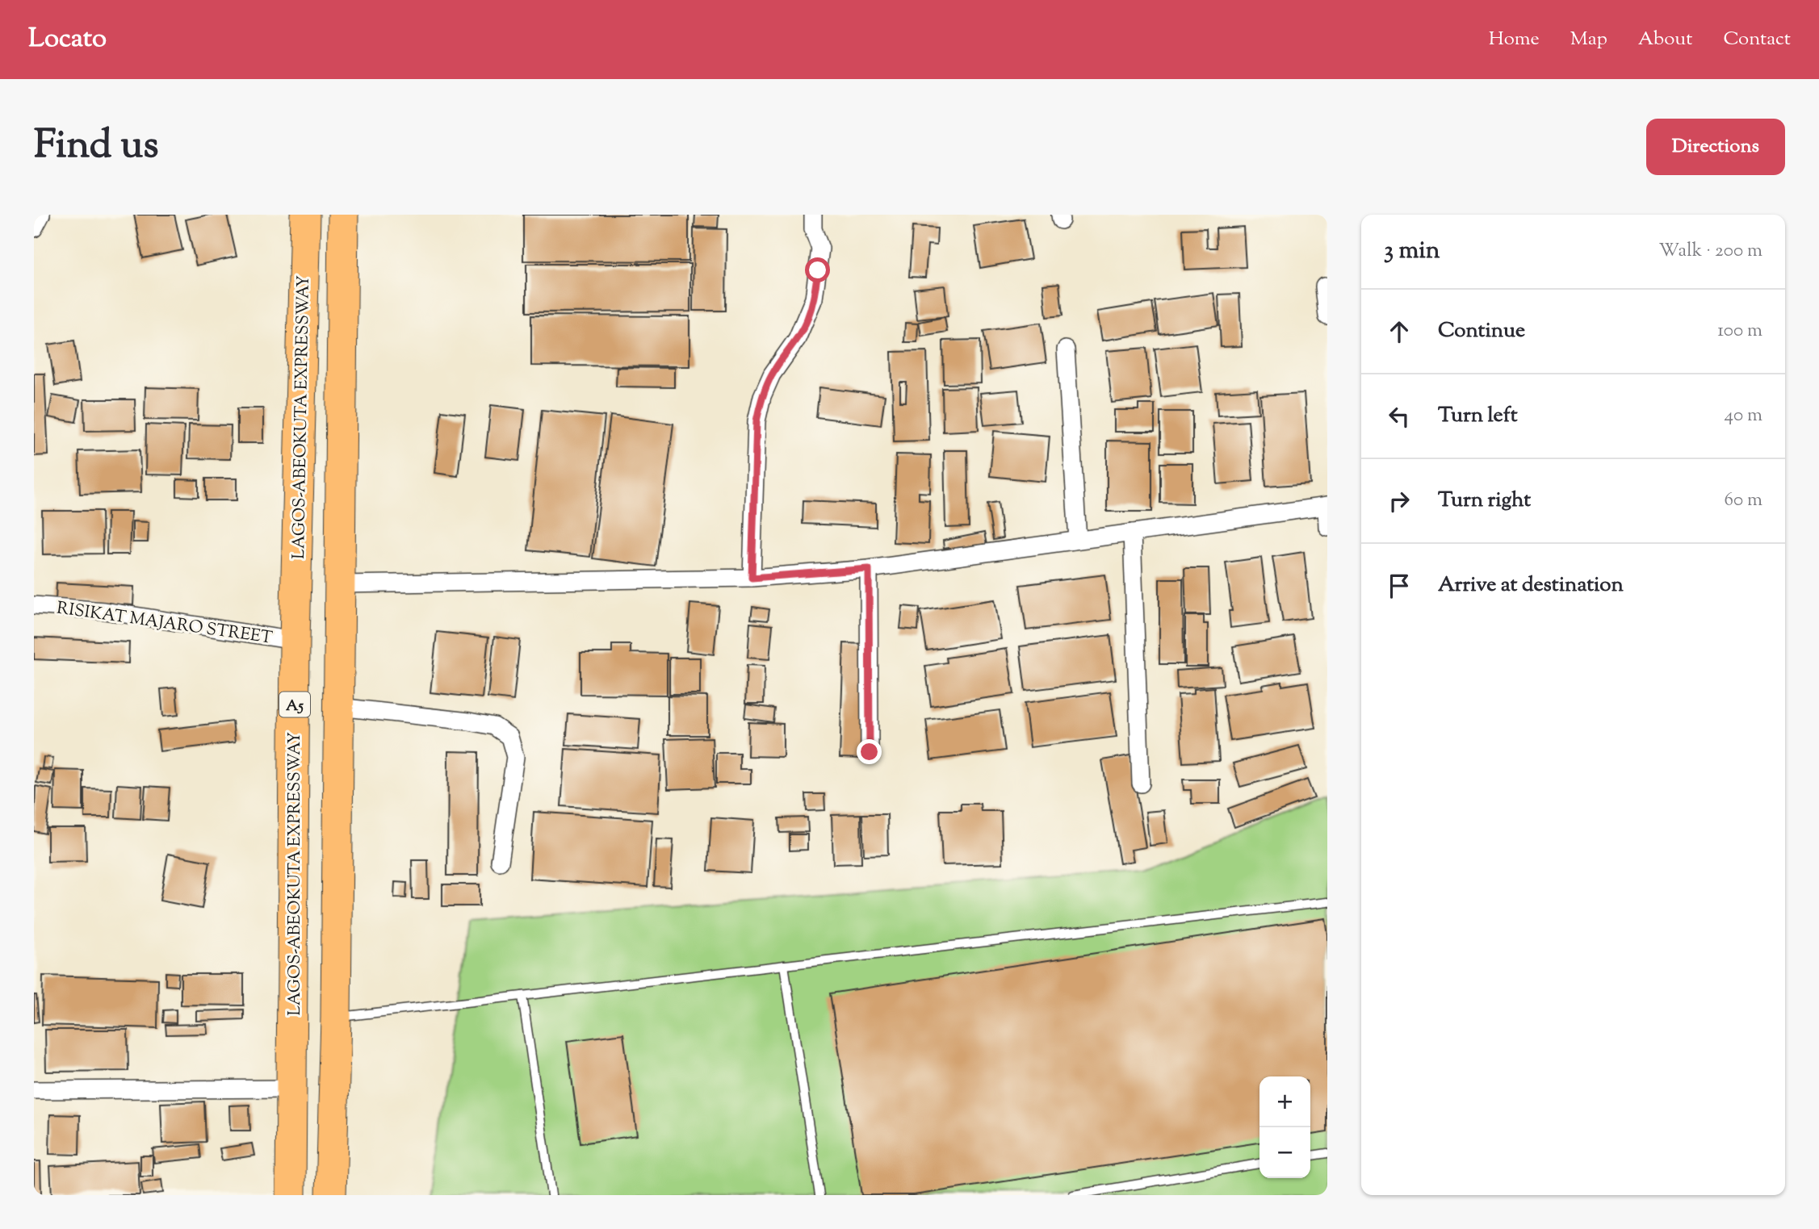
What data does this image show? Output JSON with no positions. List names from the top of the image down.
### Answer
{
  "streets": {
    "highway": ["LAGOS-ABEOKUTA EXPRESSWAY", "A5"],
    "street": ["RISIKAT MAJARO STREET"]
  },
  "crossings": [
    ["LAGOS-ABEOKUTA EXPRESSWAY", "RISIKAT MAJARO STREET"]
  ],
  "page": {
    "header": "Locato",
    "nav": [
      "Home",
      "Map",
      "About",
      "Contact"
    ],
    "title": "Find us",
    "buttons": "Directions",
    "heading": ["3 min", "Walk · 200 m"],
    "list": [
      ["Continue", "100 m"],
      ["Turn left", "40 m"],
      ["Turn right", "60 m"],
      "Arrive at destination"
    ],
    "map_buttons": ["+", "−"]
  }
}
